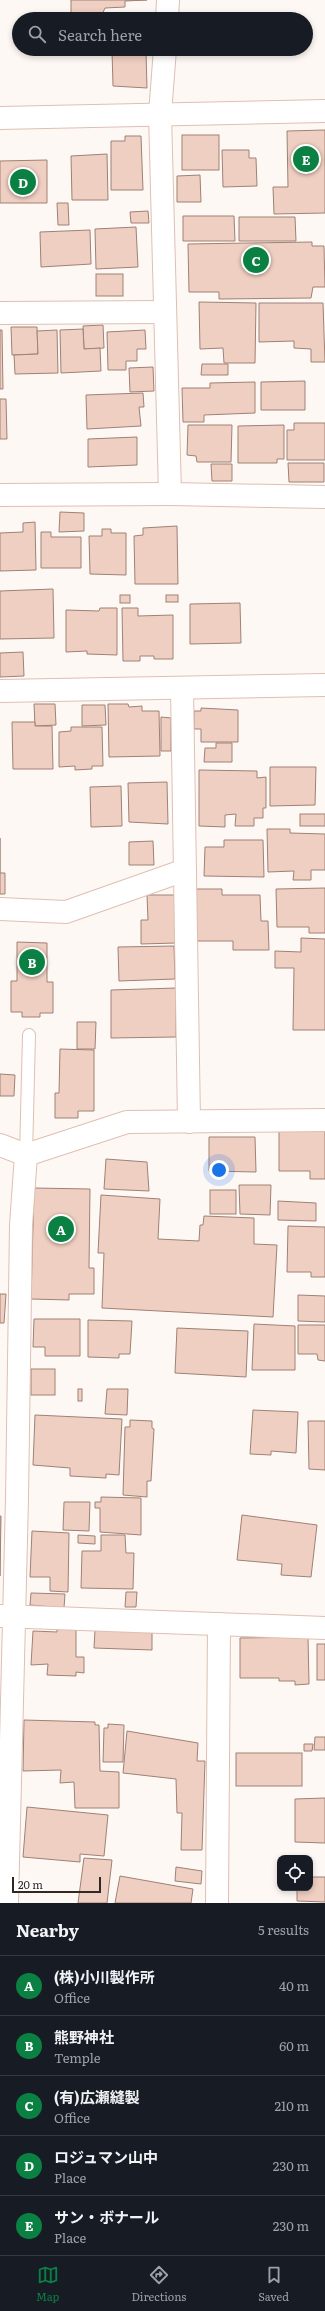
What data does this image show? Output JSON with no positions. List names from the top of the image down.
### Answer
{
  "scale_bar": "20 m",
  "page": {
    "search": "Search here",
    "pins": [
      "E",
      "D",
      "C",
      "B",
      "A"
    ],
    "scale": "20 m",
    "heading": ["Nearby", "5 results"],
    "list": [
      {
        "mark": "A",
        "name": "(株)小川製作所",
        "note": "Office",
        "value": "40 m"
      },
      {
        "mark": "B",
        "name": "熊野神社",
        "note": "Temple",
        "value": "60 m"
      },
      {
        "mark": "C",
        "name": "(有)広瀬縫製",
        "note": "Office",
        "value": "210 m"
      },
      {
        "mark": "D",
        "name": "ロジュマン山中",
        "note": "Place",
        "value": "230 m"
      },
      {
        "mark": "E",
        "name": "サン・ボナール",
        "note": "Place",
        "value": "230 m"
      }
    ],
    "nav": ["Map", "Directions", "Saved"]
  }
}
